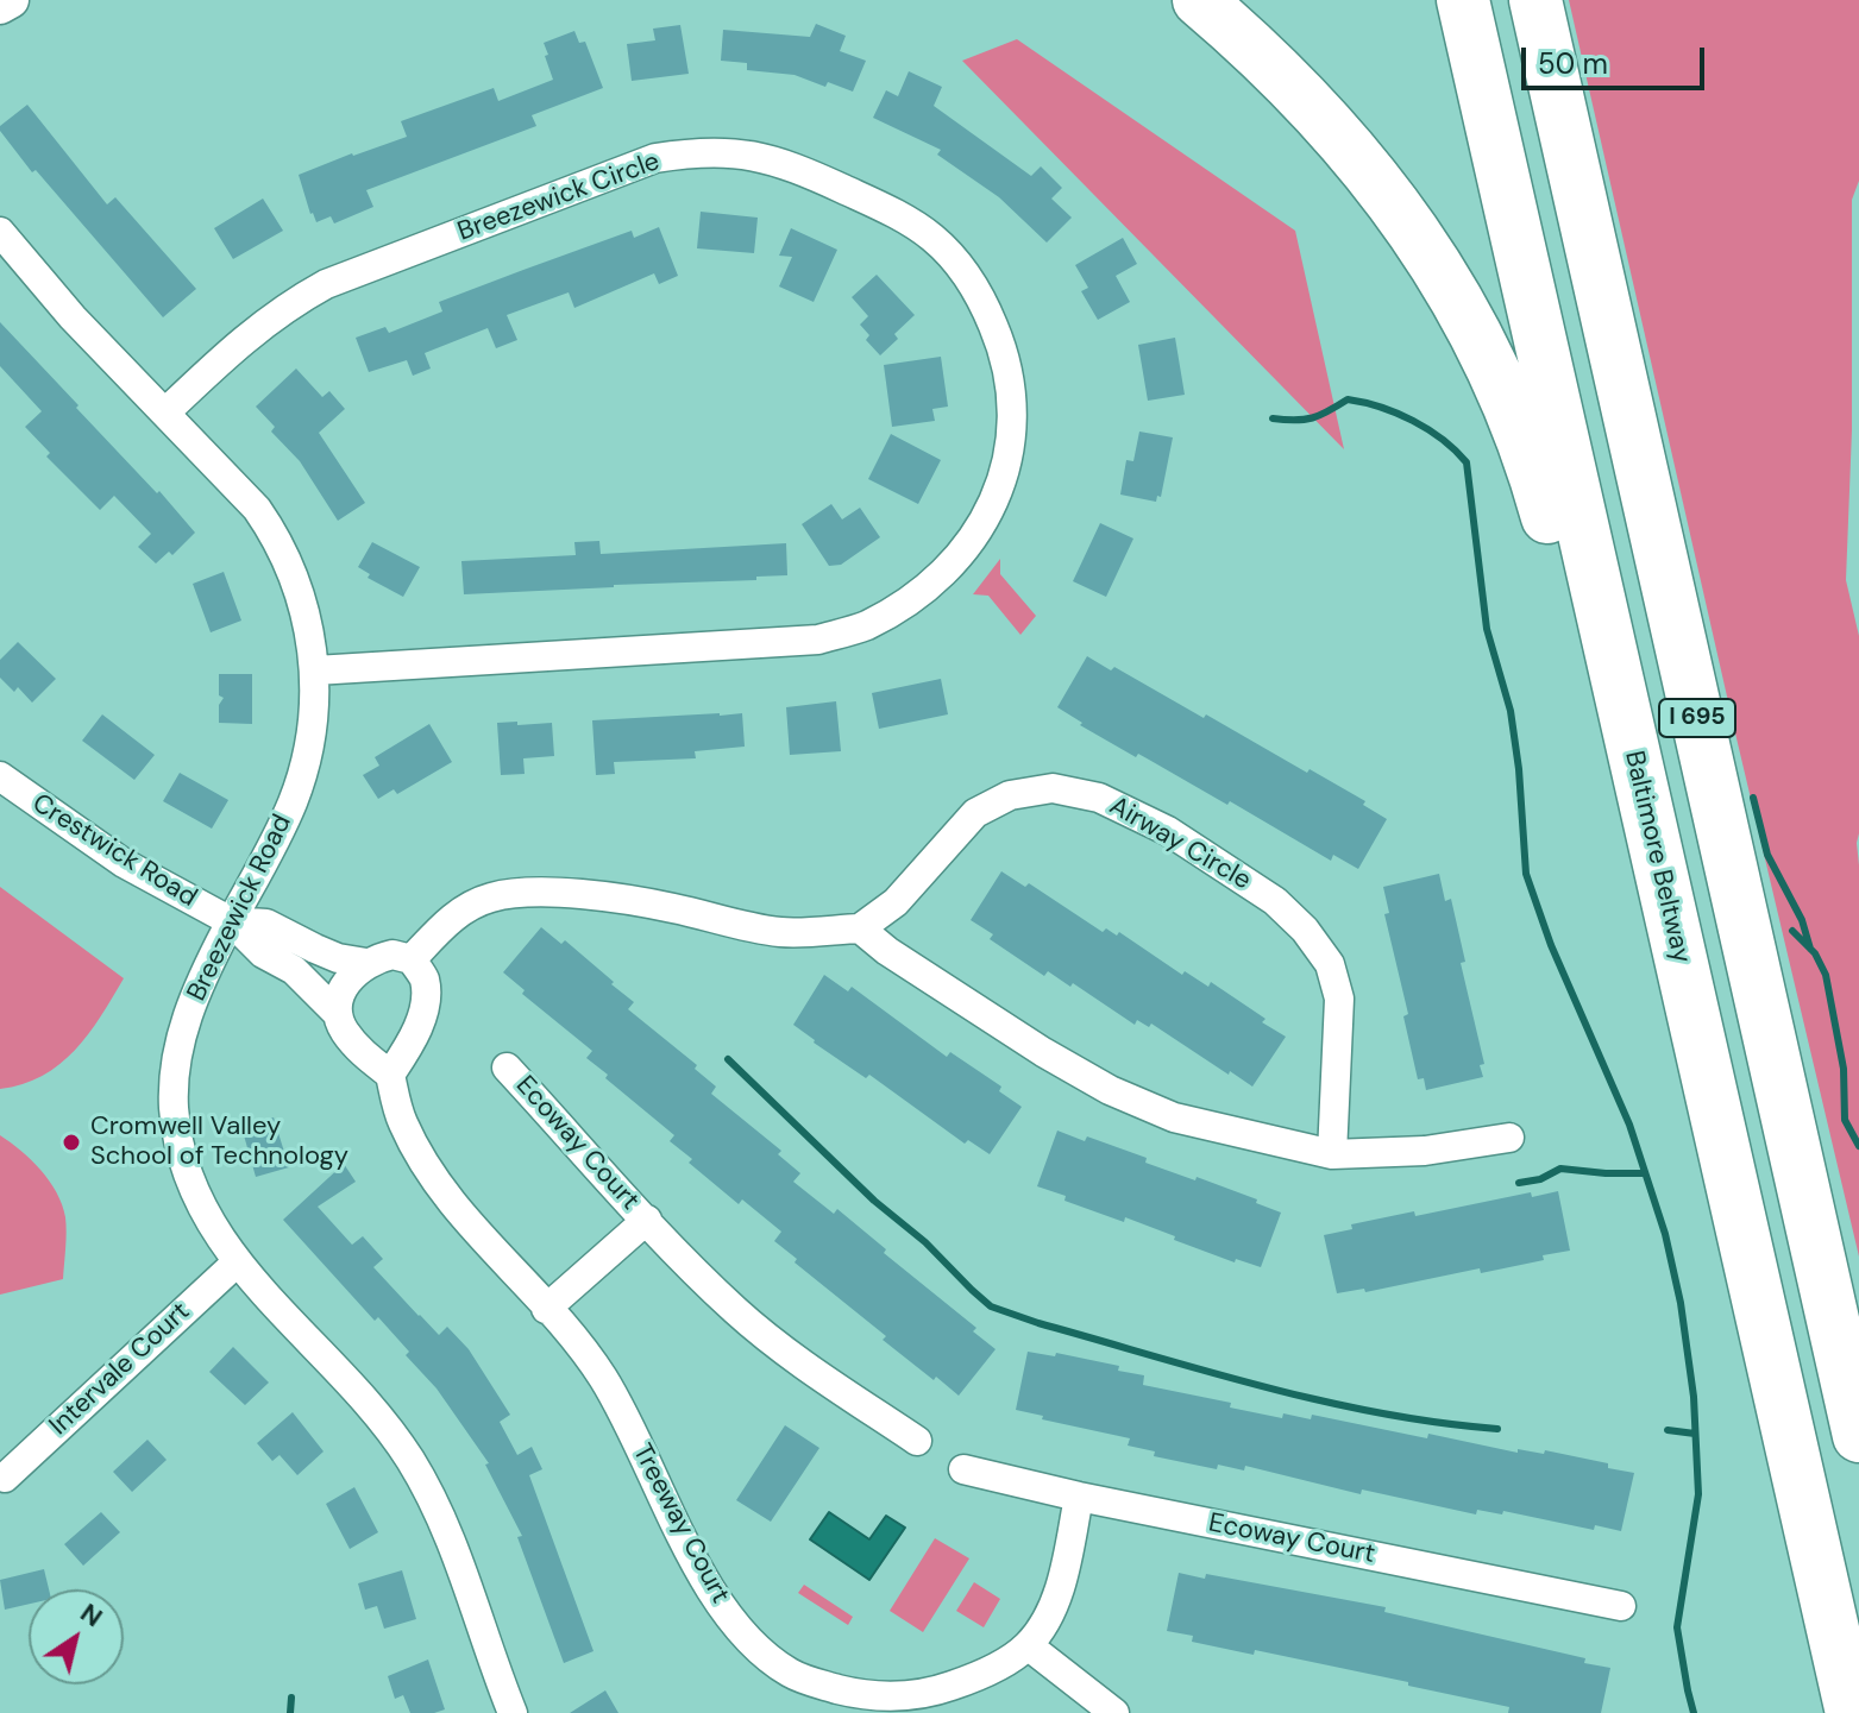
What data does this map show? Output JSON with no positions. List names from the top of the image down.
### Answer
{
  "streets": {
    "highway": ["I 695", "Baltimore Beltway"],
    "street": [
      "Breezewick Circle",
      "Airway Circle",
      "Crestwick Road",
      "Breezewick Road",
      "Ecoway Court",
      "Intervale Court",
      "Treeway Court"
    ]
  },
  "crossings": [
    ["Breezewick Circle", "Breezewick Road"],
    ["Crestwick Road", "Breezewick Road"],
    ["Crestwick Road", "Treeway Court"],
    ["Breezewick Road", "Intervale Court"],
    ["Ecoway Court", "Treeway Court"]
  ],
  "places": ["Cromwell Valley School of Technology"],
  "scale_bar": "50 m",
  "north": "top right"
}
